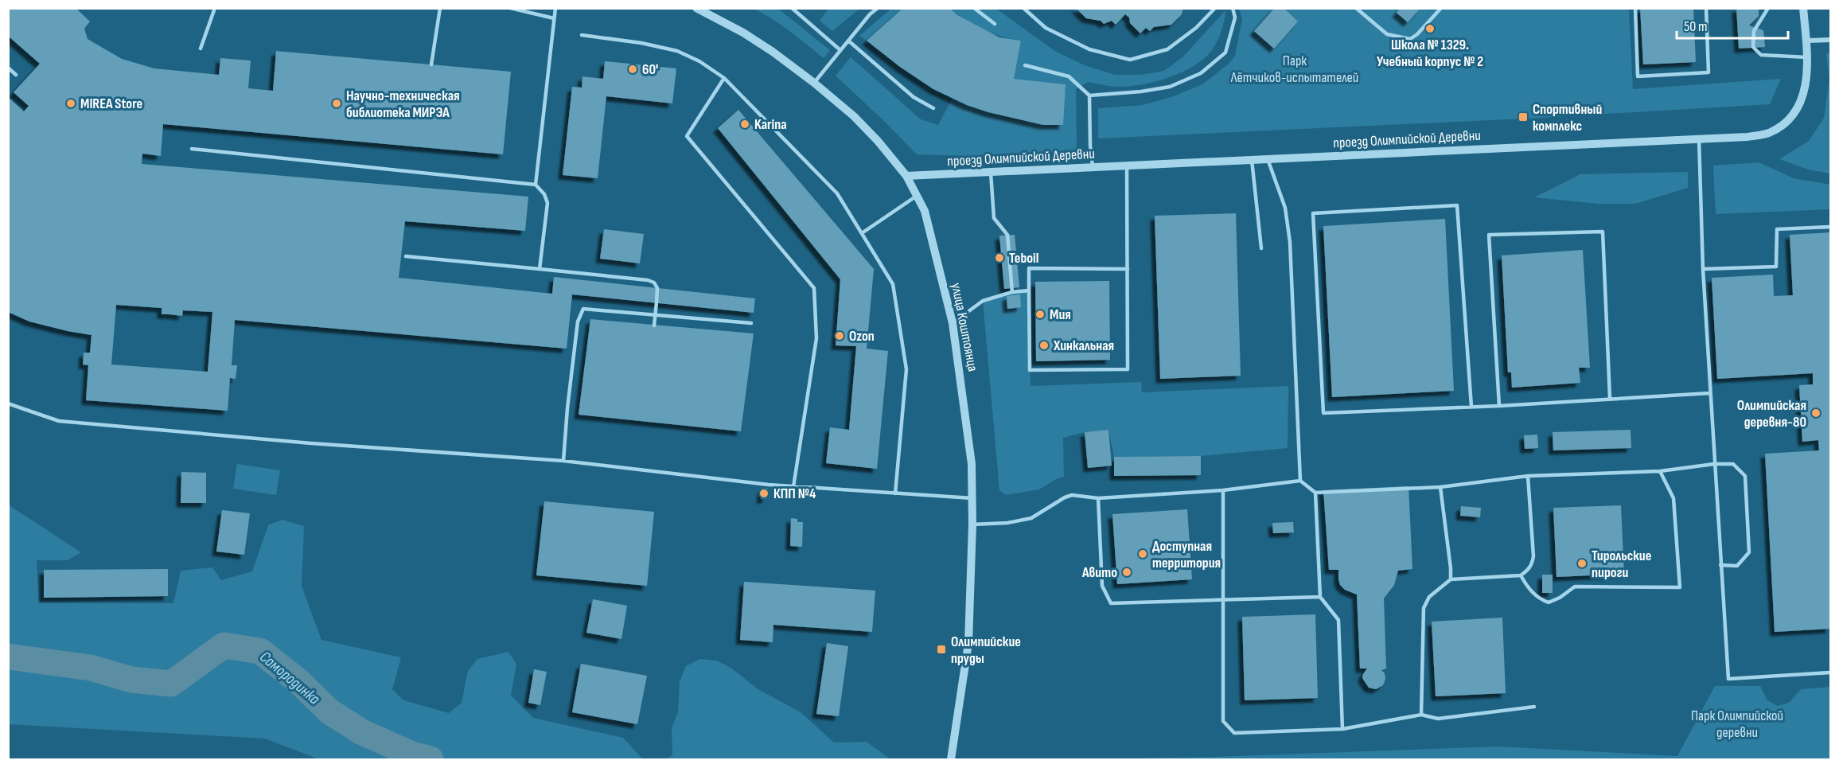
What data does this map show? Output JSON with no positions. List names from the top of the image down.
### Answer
{
  "streets": {
    "street": ["проезд Олимпийской Деревни", "улица Коштоянца"]
  },
  "crossings": [
    ["проезд Олимпийской Деревни", "улица Коштоянца"]
  ],
  "water": ["Самородинка"],
  "parks": ["Парк Лётчиков-испытателей", "Парк Олимпийской деревни"],
  "places": {
    "other": [
      "Школа № 1329. Учебный корпус № 2",
      "60'",
      "MIREA Store",
      "Научно-техническая библиотека МИРЭА",
      "Karina",
      "Teboil",
      "Мия",
      "Ozon",
      "Хинкальная",
      "Олимпийская деревня-80",
      "КПП №4",
      "Доступная территория",
      "Тирольские пироги",
      "Авито"
    ],
    "transit": ["Спортивный комплекс", "Олимпийские пруды"]
  },
  "scale_bar": "50 m"
}
